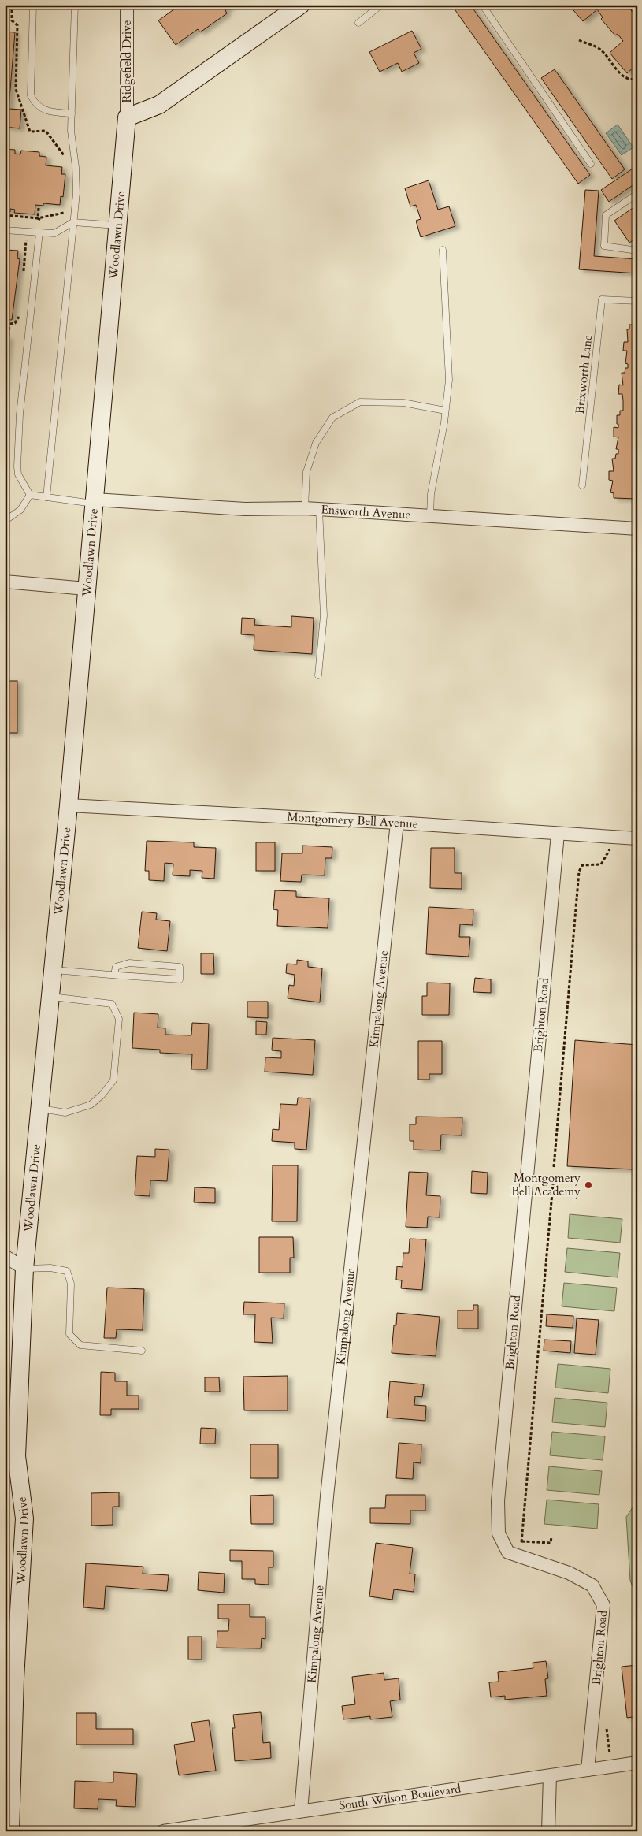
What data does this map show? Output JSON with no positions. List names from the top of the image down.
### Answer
{
  "streets": {
    "main road": ["Woodlawn Drive"],
    "street": [
      "Ridgefield Drive",
      "Ensworth Avenue",
      "Montgomery Bell Avenue",
      "Kimpalong Avenue",
      "Brighton Road",
      "South Wilson Boulevard"
    ],
    "lane": ["Brixworth Lane"]
  },
  "crossings": [
    ["Ridgefield Drive", "Woodlawn Drive"],
    ["Woodlawn Drive", "Ensworth Avenue"],
    ["Woodlawn Drive", "Montgomery Bell Avenue"],
    ["Montgomery Bell Avenue", "Kimpalong Avenue"],
    ["Montgomery Bell Avenue", "Brighton Road"],
    ["Kimpalong Avenue", "South Wilson Boulevard"],
    ["Brighton Road", "South Wilson Boulevard"]
  ],
  "places": ["Montgomery Bell Academy"]
}
